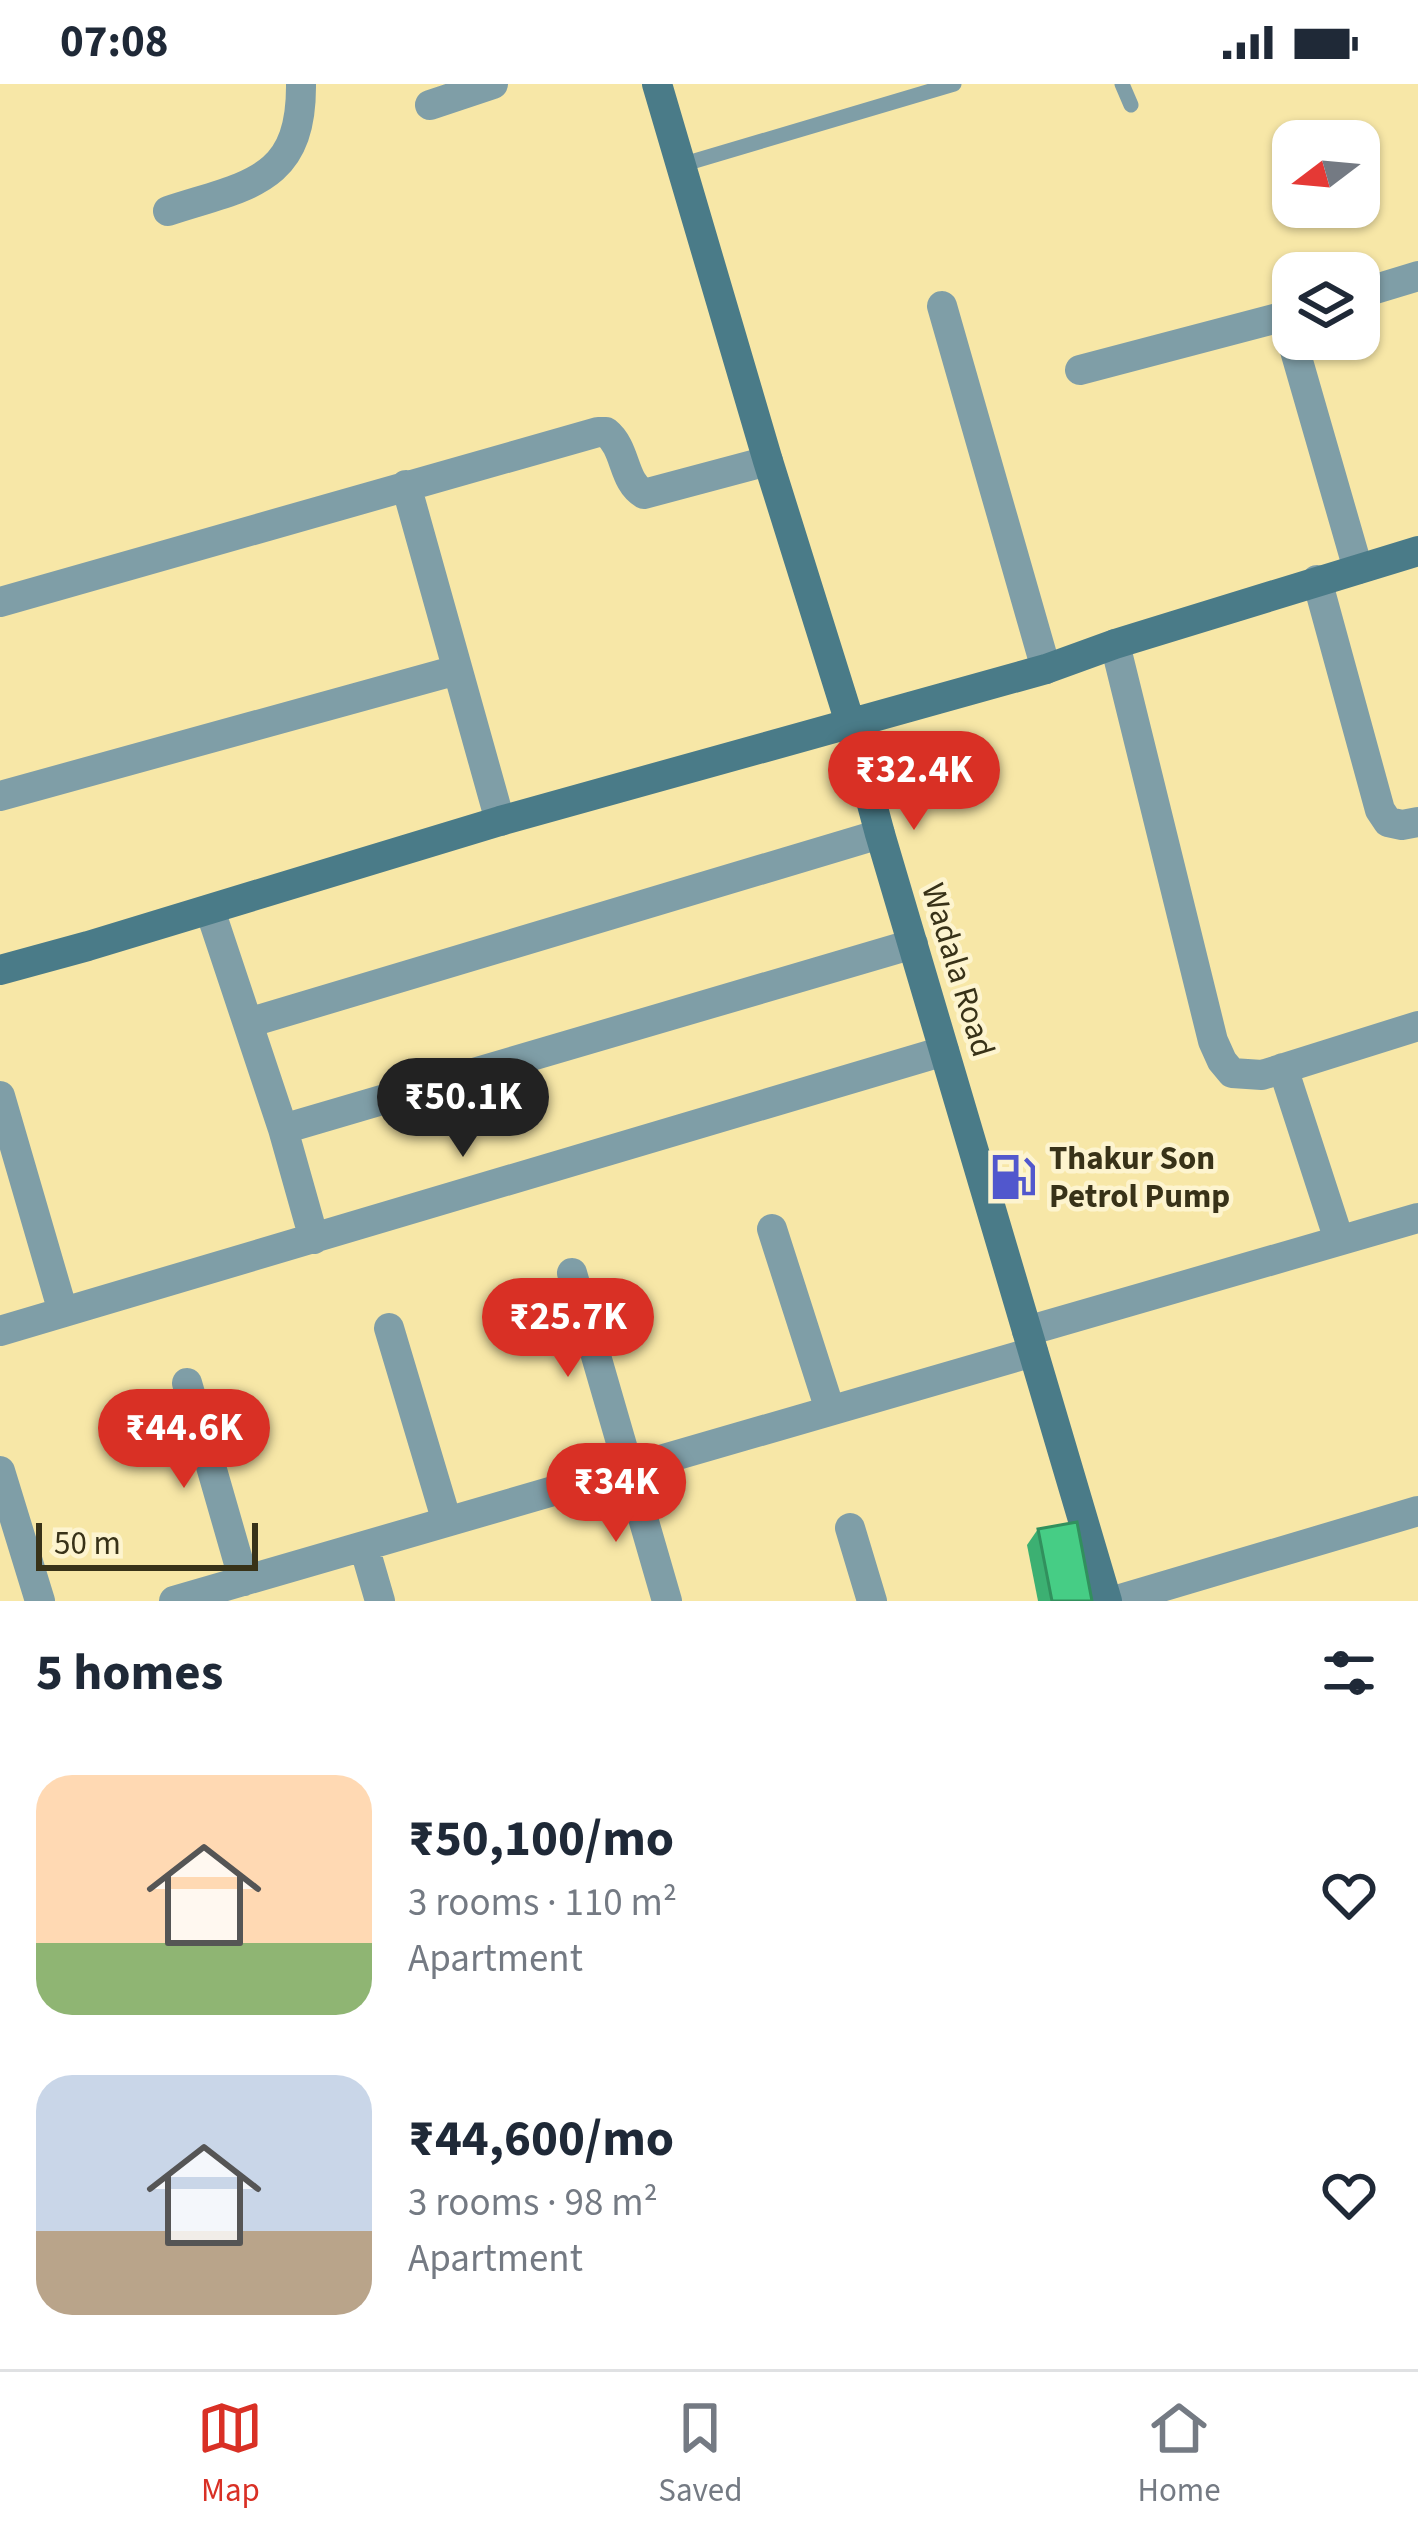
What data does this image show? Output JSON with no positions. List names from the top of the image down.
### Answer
{
  "streets": {
    "street": ["Wadala Road"]
  },
  "places": {
    "fuel station": ["Thakur Son Petrol Pump"]
  },
  "scale_bar": "50 m",
  "north": "left",
  "page": {
    "status": "07:08",
    "price": [
      "₹32.4K",
      "₹50.1K",
      "₹25.7K",
      "₹44.6K",
      "₹34K"
    ],
    "scale": "50 m",
    "heading": "5 homes",
    "list": [
      {
        "name": "₹50,100/mo",
        "note": "3 rooms · 110 m² · Apartment"
      },
      {
        "name": "₹44,600/mo",
        "note": "3 rooms · 98 m² · Apartment"
      }
    ],
    "tabs": ["Map", "Saved", "Home"]
  }
}
